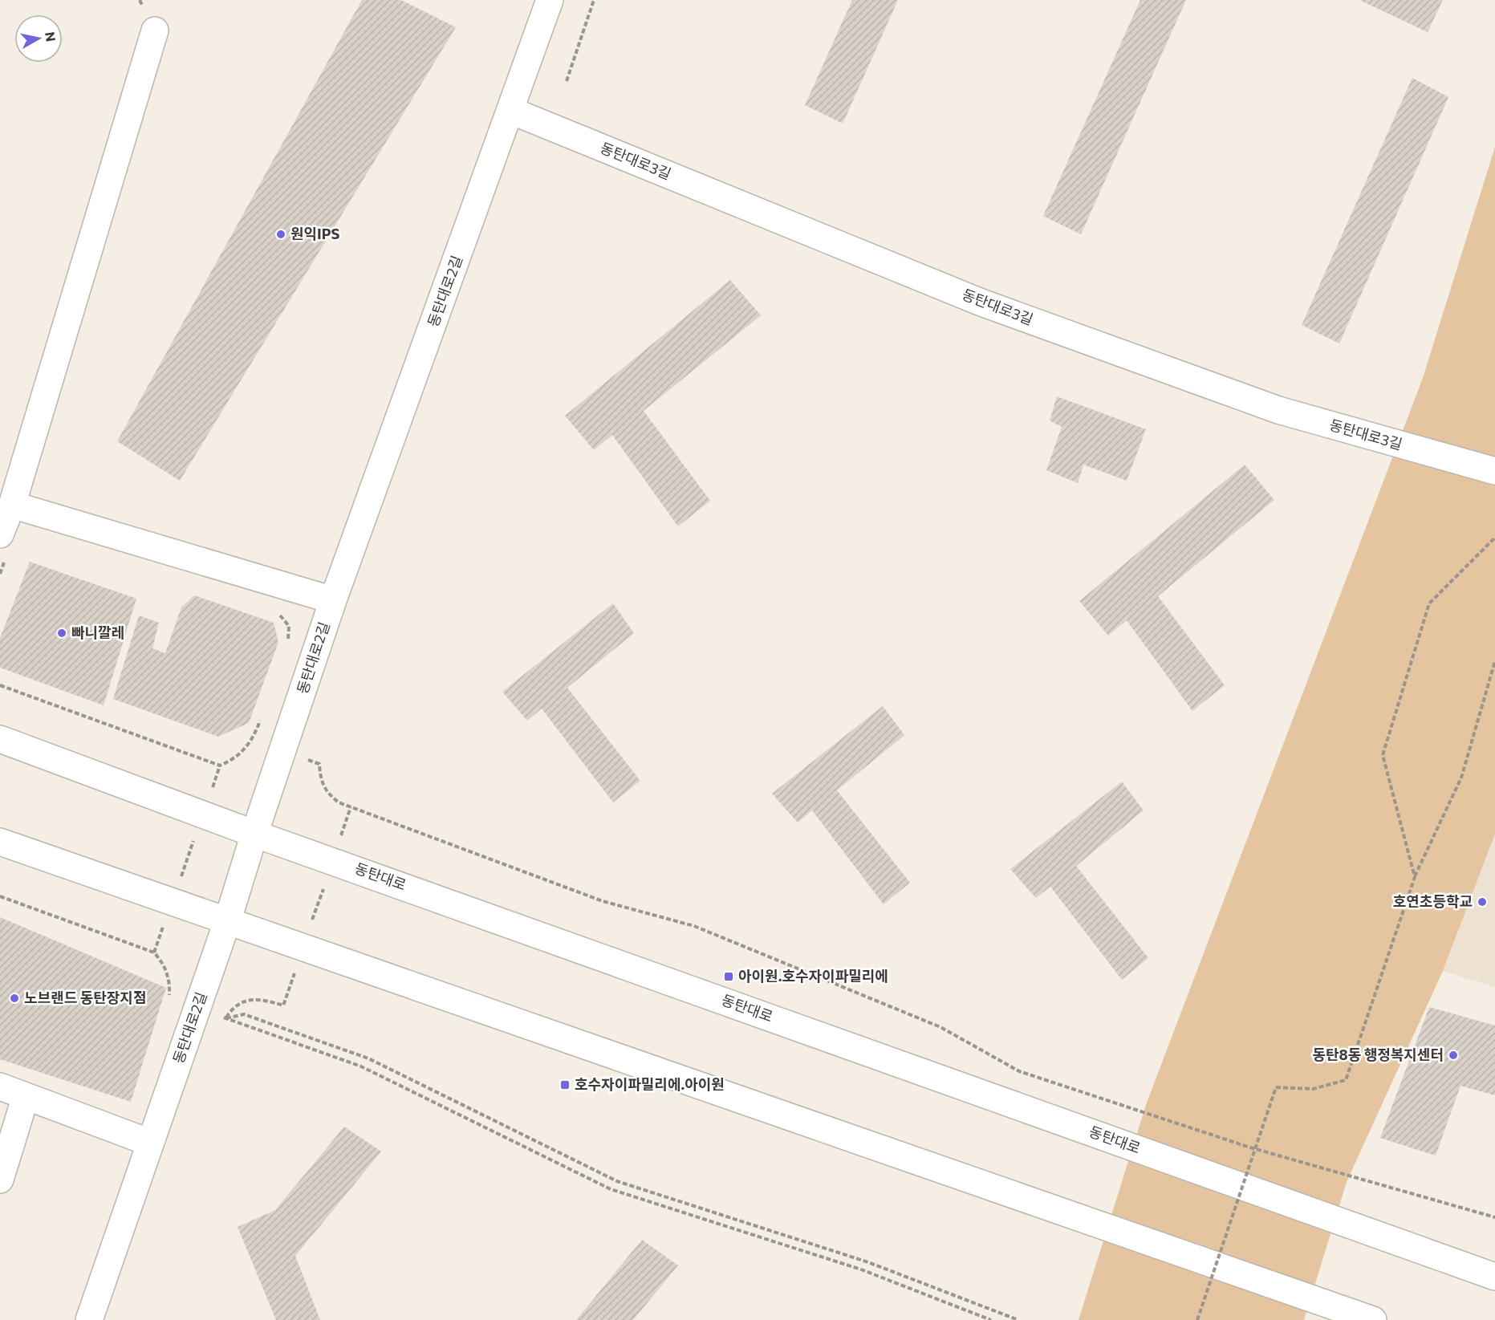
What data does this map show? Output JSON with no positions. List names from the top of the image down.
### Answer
{
  "streets": {
    "street": ["동탄대로3길", "동탄대로2길", "동탄대로"]
  },
  "crossings": [
    ["동탄대로3길", "동탄대로2길"],
    ["동탄대로2길", "동탄대로"]
  ],
  "places": {
    "other": [
      "원익IPS",
      "빠니깔레",
      "호연초등학교",
      "노브랜드 동탄장지점",
      "동탄8동 행정복지센터"
    ],
    "transit": ["아이원.호수자이파밀리에", "호수자이파밀리에.아이원"]
  },
  "north": "right"
}
